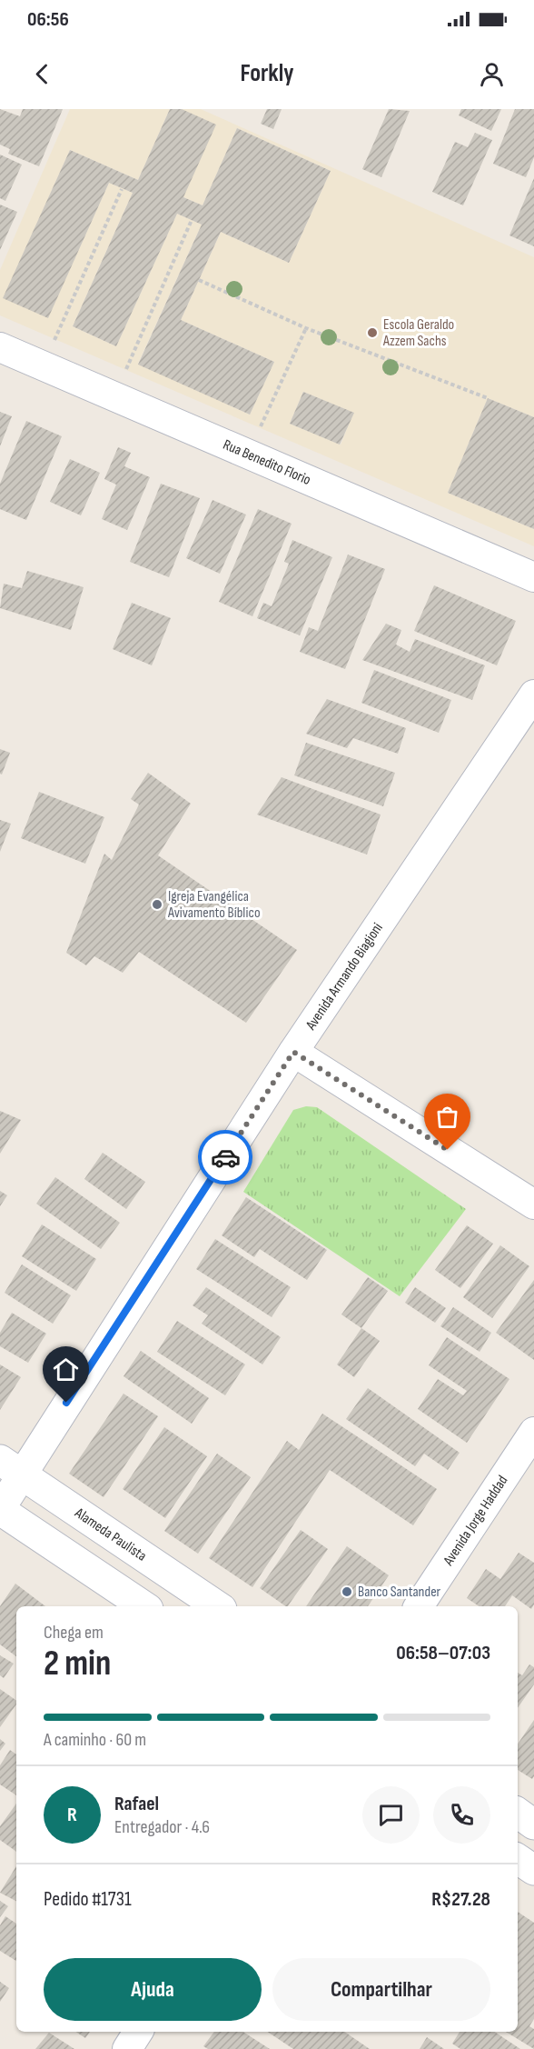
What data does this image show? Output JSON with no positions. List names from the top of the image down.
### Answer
{
  "streets": {
    "main road": ["Alameda Paulista"],
    "street": ["Rua Benedito Florio", "Avenida Armando Biagioni", "Avenida Jorge Haddad"]
  },
  "crossings": [
    ["Avenida Armando Biagioni", "Alameda Paulista"]
  ],
  "places": ["Escola Geraldo Azzem Sachs", "Igreja Evangélica Avivamento Bíblico", "Banco Santander"],
  "page": {
    "status": "06:56",
    "header": "Forkly",
    "heading": ["2 min", "Chega em", "06:58–07:03"],
    "panel": [
      "Rafael",
      "Entregador · 4.6",
      "Pedido #1731",
      "R$27.28"
    ],
    "bar": "A caminho · 60 m",
    "round": "R",
    "buttons": ["Ajuda", "Compartilhar"]
  }
}
